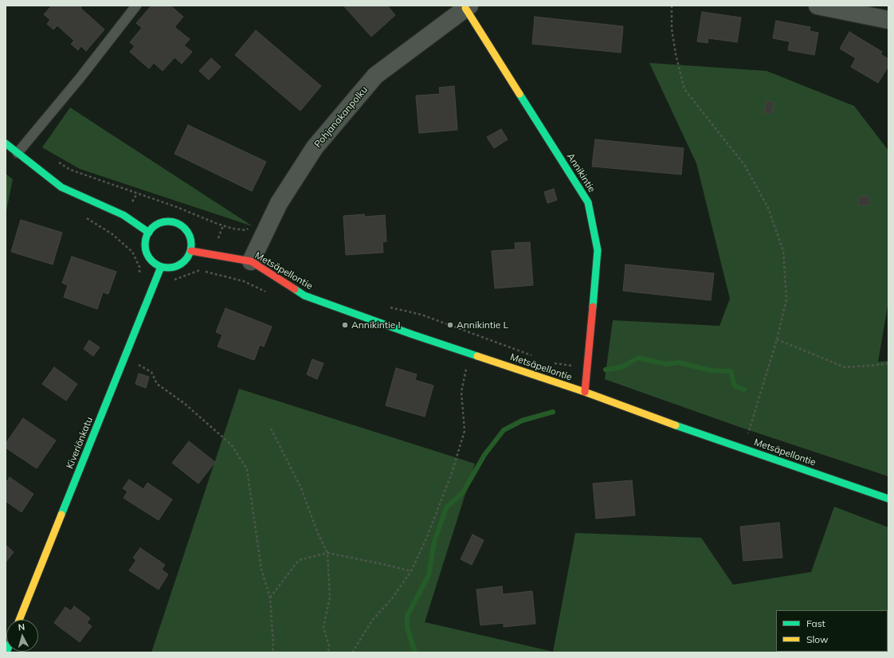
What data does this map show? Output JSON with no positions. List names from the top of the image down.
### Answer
{
  "streets": {
    "street": [
      "Pohjanakanpolku",
      "Annikintie",
      "Metsäpellontie",
      "Kiveriönkatu"
    ]
  },
  "crossings": [
    ["Pohjanakanpolku", "Annikintie"],
    ["Pohjanakanpolku", "Metsäpellontie"],
    ["Annikintie", "Metsäpellontie"],
    ["Metsäpellontie", "Kiveriönkatu"]
  ],
  "places": ["Annikintie I", "Annikintie L"],
  "legend": ["Fast", "Slow"],
  "north": "top"
}
